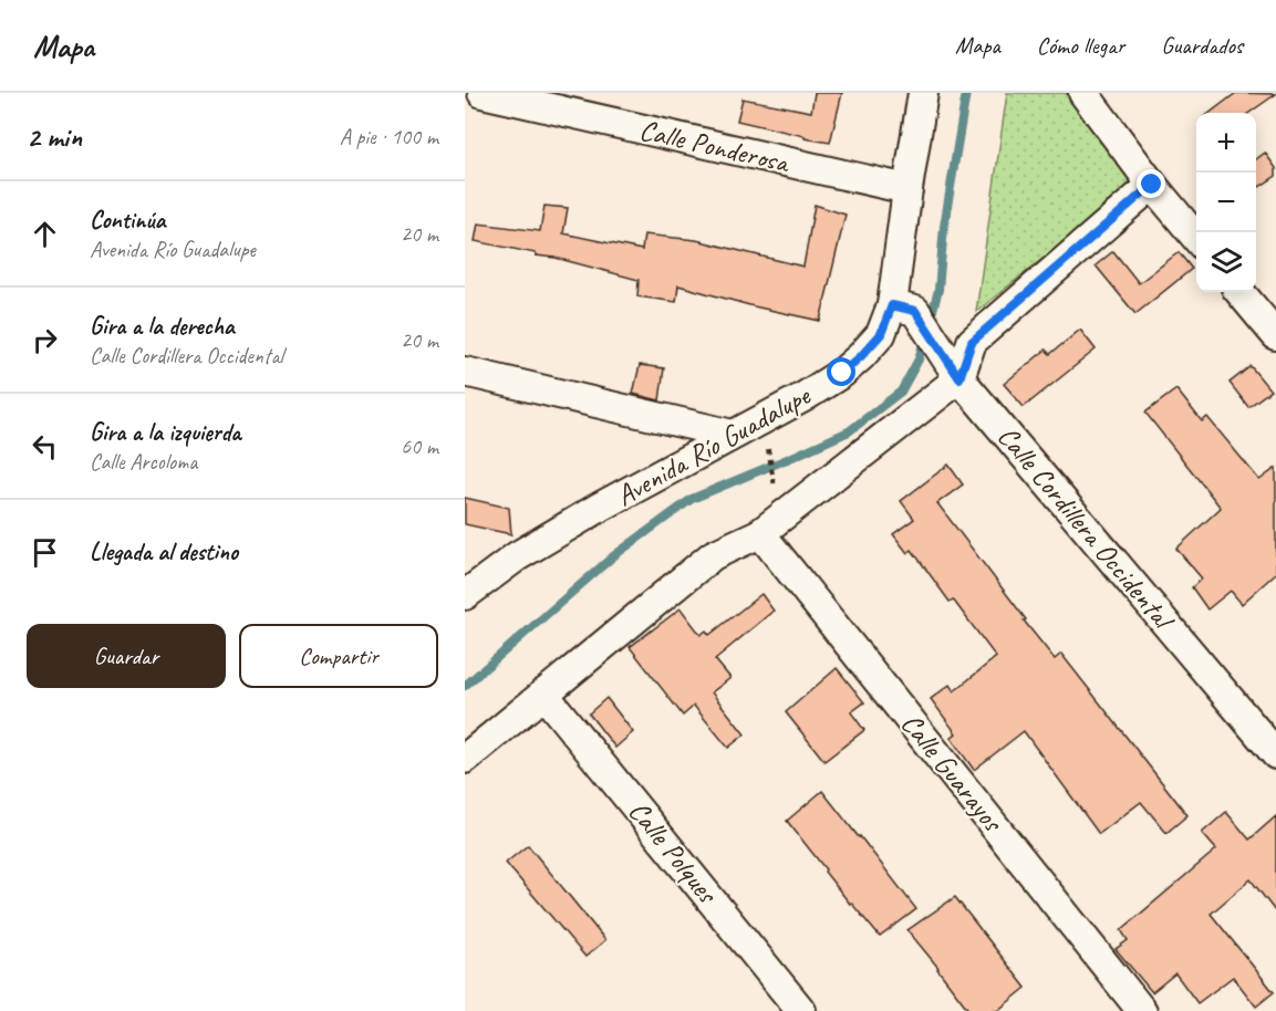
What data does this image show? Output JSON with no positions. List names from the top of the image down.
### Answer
{
  "streets": {
    "street": [
      "Calle Ponderosa",
      "Avenida Río Guadalupe",
      "Calle Cordillera Occidental",
      "Calle Guarayos",
      "Calle Polques"
    ]
  },
  "crossings": [
    ["Calle Ponderosa", "Avenida Río Guadalupe"],
    ["Avenida Río Guadalupe", "Calle Cordillera Occidental"]
  ],
  "page": {
    "header": "Mapa",
    "nav": ["Mapa", "Cómo llegar", "Guardados"],
    "heading": ["2 min", "A pie · 100 m"],
    "map_buttons": ["+", "−"],
    "list": [
      ["Continúa", "Avenida Río Guadalupe", "20 m"],
      ["Gira a la derecha", "Calle Cordillera Occidental", "20 m"],
      ["Gira a la izquierda", "Calle Arcoloma", "60 m"],
      "Llegada al destino"
    ],
    "buttons": ["Guardar", "Compartir"]
  }
}
